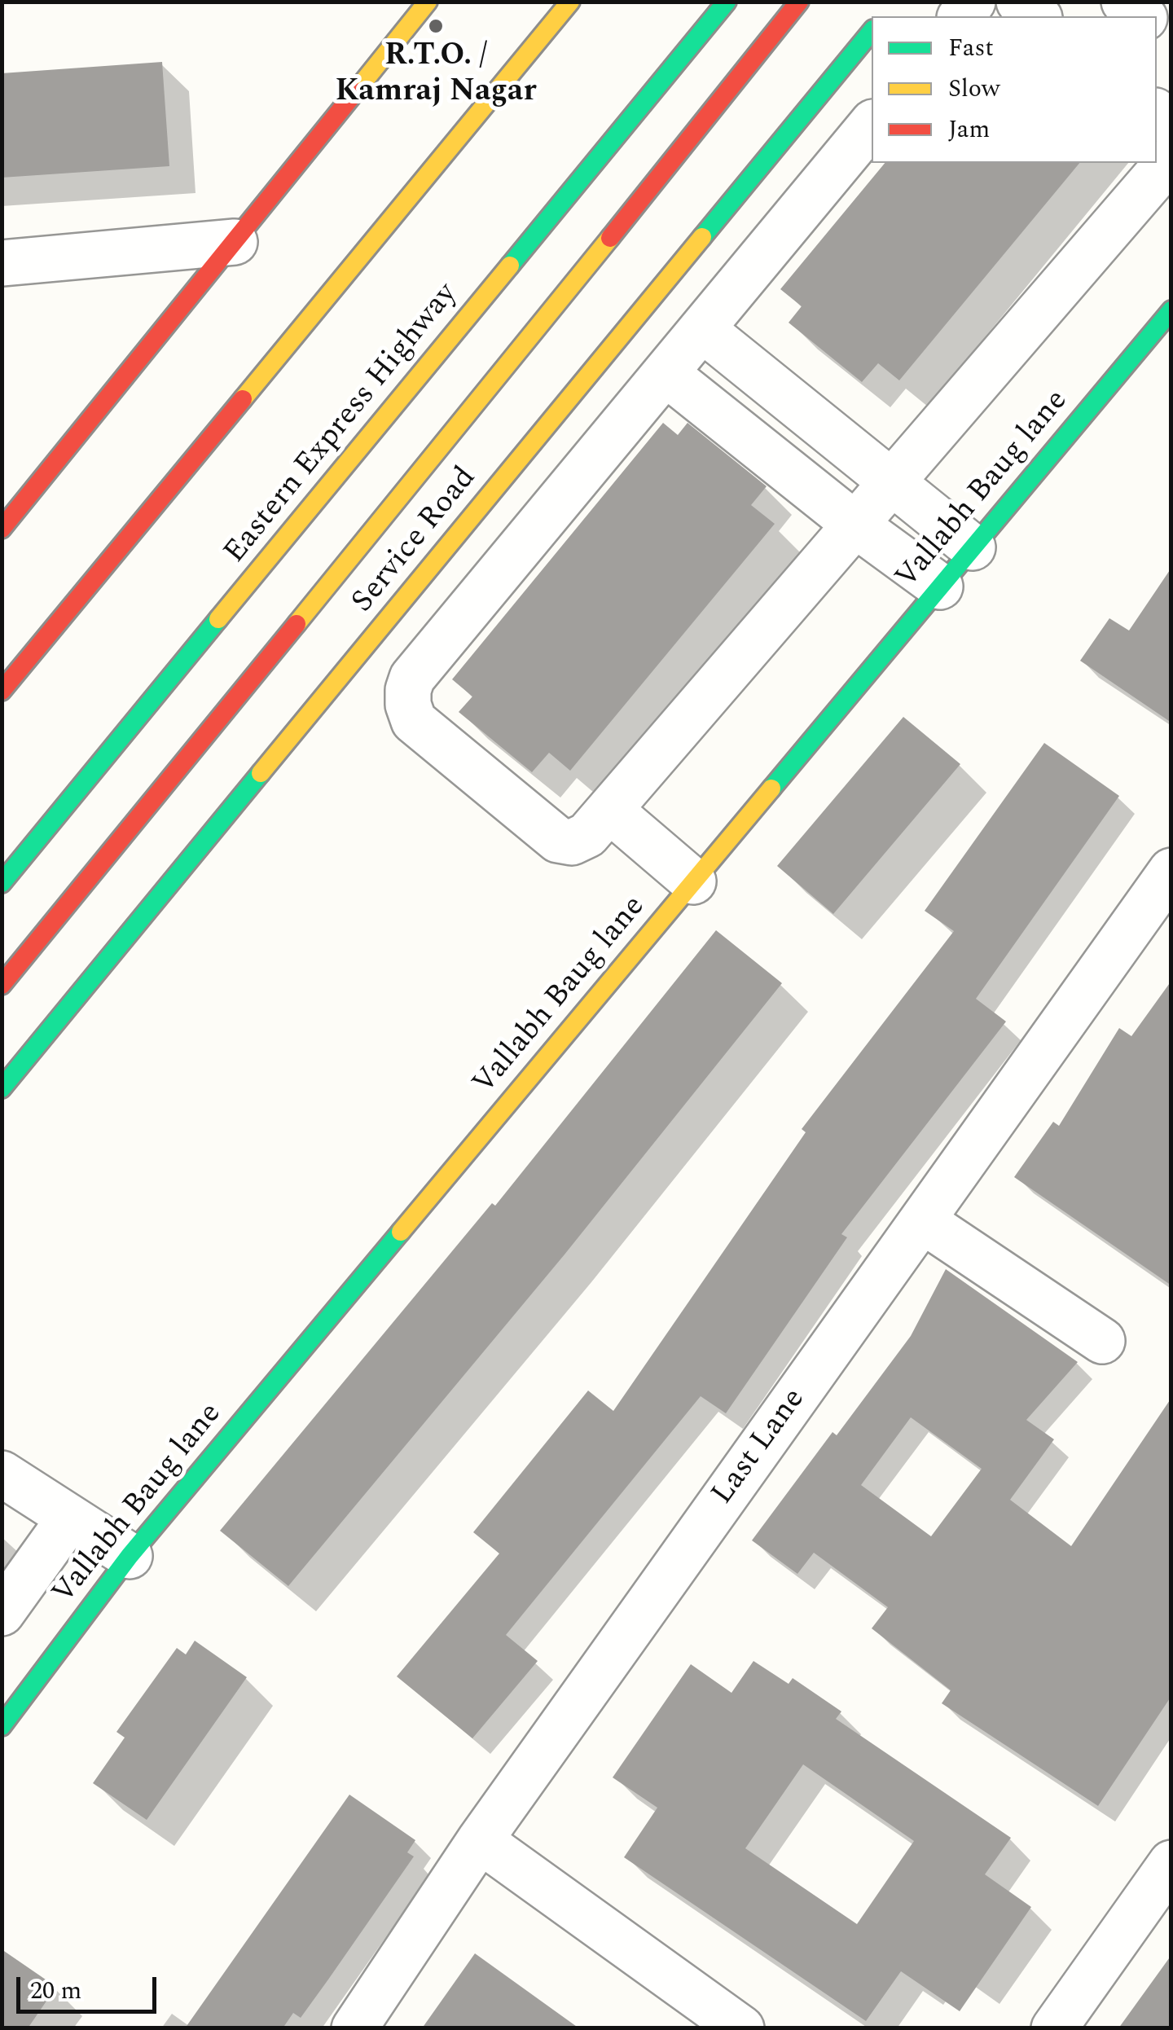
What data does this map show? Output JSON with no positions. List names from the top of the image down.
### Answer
{
  "streets": {
    "main road": ["Eastern Express Highway", "Vallabh Baug lane", "Service Road"],
    "street": ["Last Lane"]
  },
  "places": ["R.T.O. / Kamraj Nagar"],
  "legend": ["Fast", "Slow", "Jam"],
  "scale_bar": "20 m"
}
